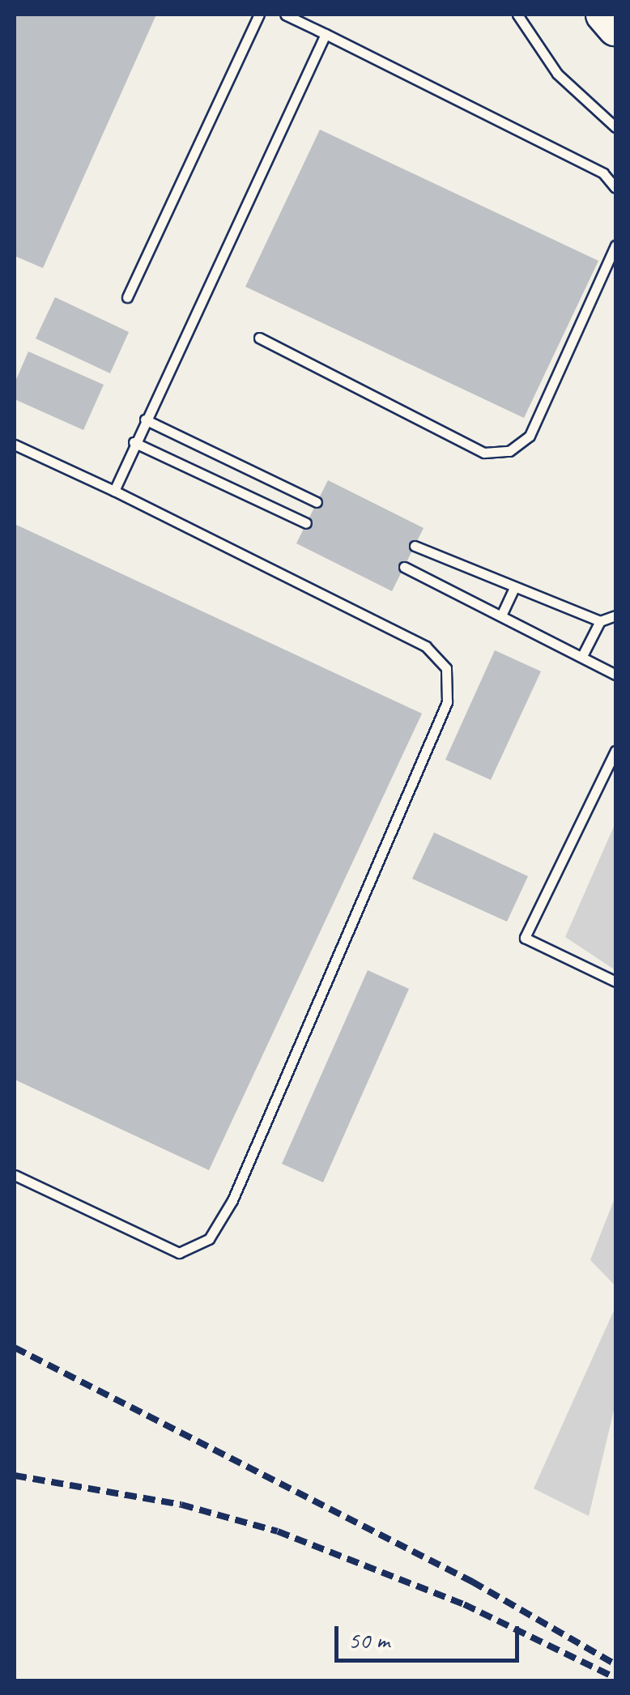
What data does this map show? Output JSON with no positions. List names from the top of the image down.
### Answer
{
  "scale_bar": "50 m"
}
